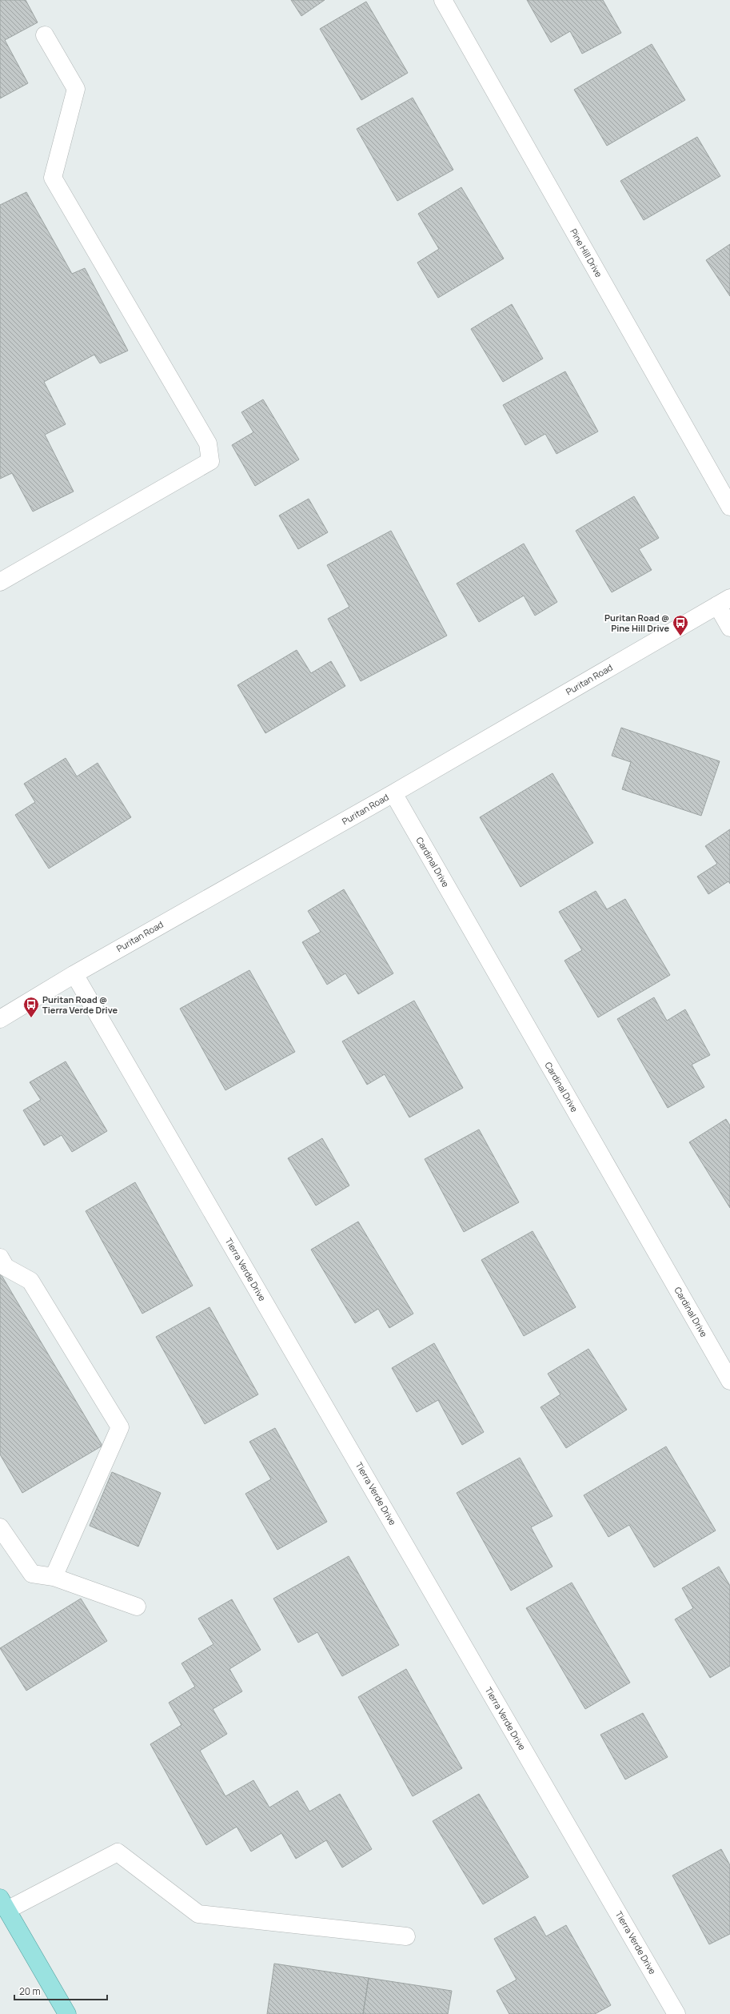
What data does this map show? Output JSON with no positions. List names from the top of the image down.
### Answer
{
  "streets": {
    "street": [
      "Pine Hill Drive",
      "Puritan Road",
      "Cardinal Drive",
      "Tierra Verde Drive"
    ]
  },
  "crossings": [
    ["Puritan Road", "Cardinal Drive"],
    ["Puritan Road", "Tierra Verde Drive"]
  ],
  "places": {
    "bus stop": ["Puritan Road @ Pine Hill Drive", "Puritan Road @ Tierra Verde Drive"]
  },
  "scale_bar": "20 m"
}
